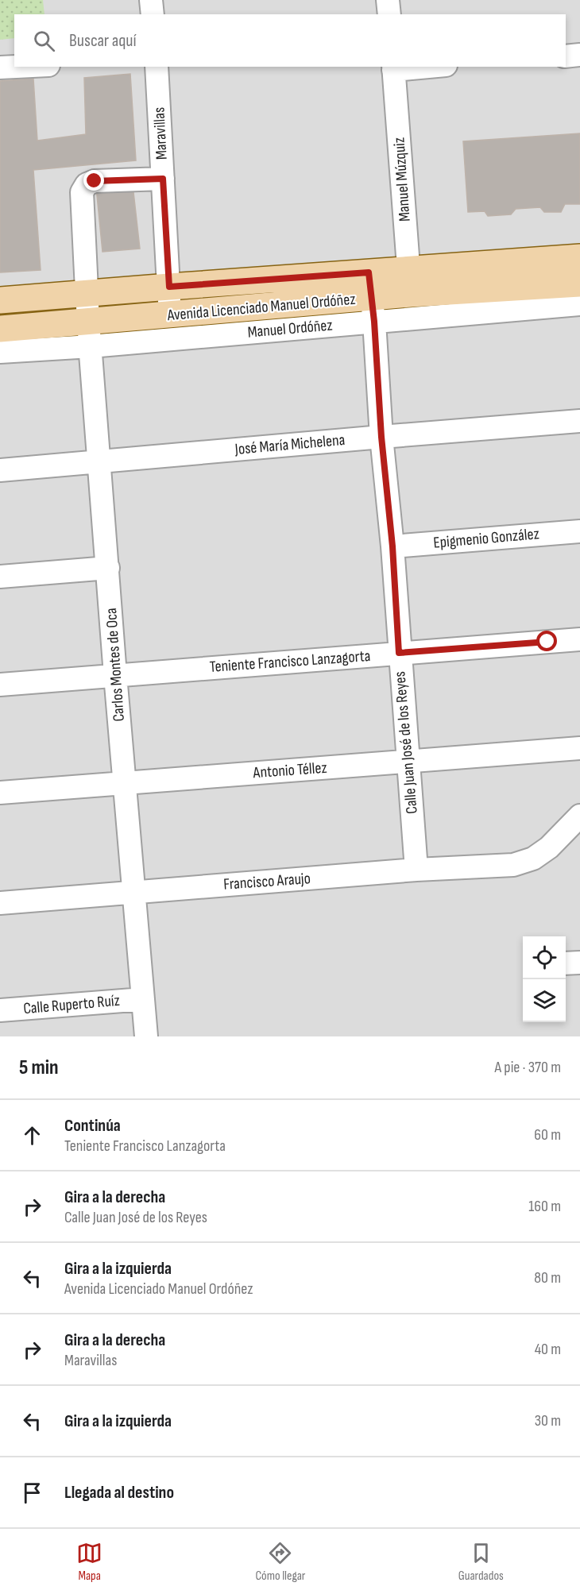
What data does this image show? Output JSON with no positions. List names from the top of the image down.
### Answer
{
  "streets": {
    "main road": ["Avenida Licenciado Manuel Ordóñez"],
    "street": [
      "Maravillas",
      "Manuel Múzquiz",
      "Manuel Ordóñez",
      "José María Michelena",
      "Epigmenio González",
      "Teniente Francisco Lanzagorta",
      "Carlos Montes de Oca",
      "Calle Juan José de los Reyes",
      "Antonio Téllez",
      "Francisco Araujo",
      "Calle Ruperto Ruíz"
    ]
  },
  "crossings": [
    ["Maravillas", "Avenida Licenciado Manuel Ordóñez"],
    ["Maravillas", "Carlos Montes de Oca"],
    ["Manuel Múzquiz", "Avenida Licenciado Manuel Ordóñez"],
    ["Avenida Licenciado Manuel Ordóñez", "Manuel Ordóñez"],
    ["Avenida Licenciado Manuel Ordóñez", "Carlos Montes de Oca"],
    ["Avenida Licenciado Manuel Ordóñez", "Calle Juan José de los Reyes"],
    ["Manuel Ordóñez", "Carlos Montes de Oca"],
    ["Manuel Ordóñez", "Calle Juan José de los Reyes"],
    ["José María Michelena", "Carlos Montes de Oca"],
    ["José María Michelena", "Calle Juan José de los Reyes"],
    ["Epigmenio González", "Calle Juan José de los Reyes"],
    ["Teniente Francisco Lanzagorta", "Carlos Montes de Oca"],
    ["Teniente Francisco Lanzagorta", "Calle Juan José de los Reyes"],
    ["Carlos Montes de Oca", "Antonio Téllez"],
    ["Carlos Montes de Oca", "Francisco Araujo"],
    ["Carlos Montes de Oca", "Calle Ruperto Ruíz"],
    ["Calle Juan José de los Reyes", "Antonio Téllez"],
    ["Calle Juan José de los Reyes", "Francisco Araujo"]
  ],
  "page": {
    "search": "Buscar aquí",
    "heading": ["5 min", "A pie · 370 m"],
    "list": [
      ["Continúa", "Teniente Francisco Lanzagorta", "60 m"],
      ["Gira a la derecha", "Calle Juan José de los Reyes", "160 m"],
      ["Gira a la izquierda", "Avenida Licenciado Manuel Ordóñez", "80 m"],
      ["Gira a la derecha", "Maravillas", "40 m"],
      ["Gira a la izquierda", "30 m"],
      "Llegada al destino"
    ],
    "nav": ["Mapa", "Cómo llegar", "Guardados"]
  }
}
